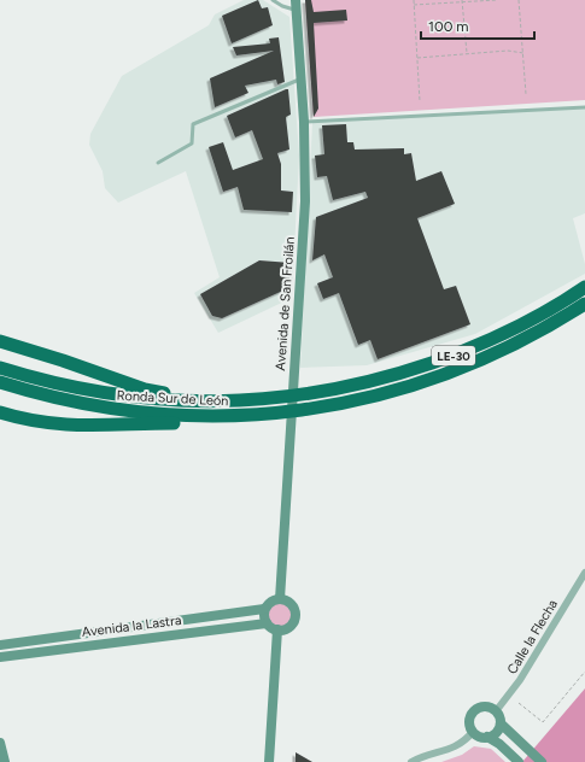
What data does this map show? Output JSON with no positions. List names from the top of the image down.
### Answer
{
  "streets": {
    "highway": ["LE-30", "Ronda Sur de León"],
    "main road": ["Avenida de San Froilán", "Avenida la Lastra"],
    "street": ["Calle la Flecha"]
  },
  "crossings": [
    ["Avenida de San Froilán", "Avenida la Lastra"]
  ],
  "scale_bar": "100 m"
}
